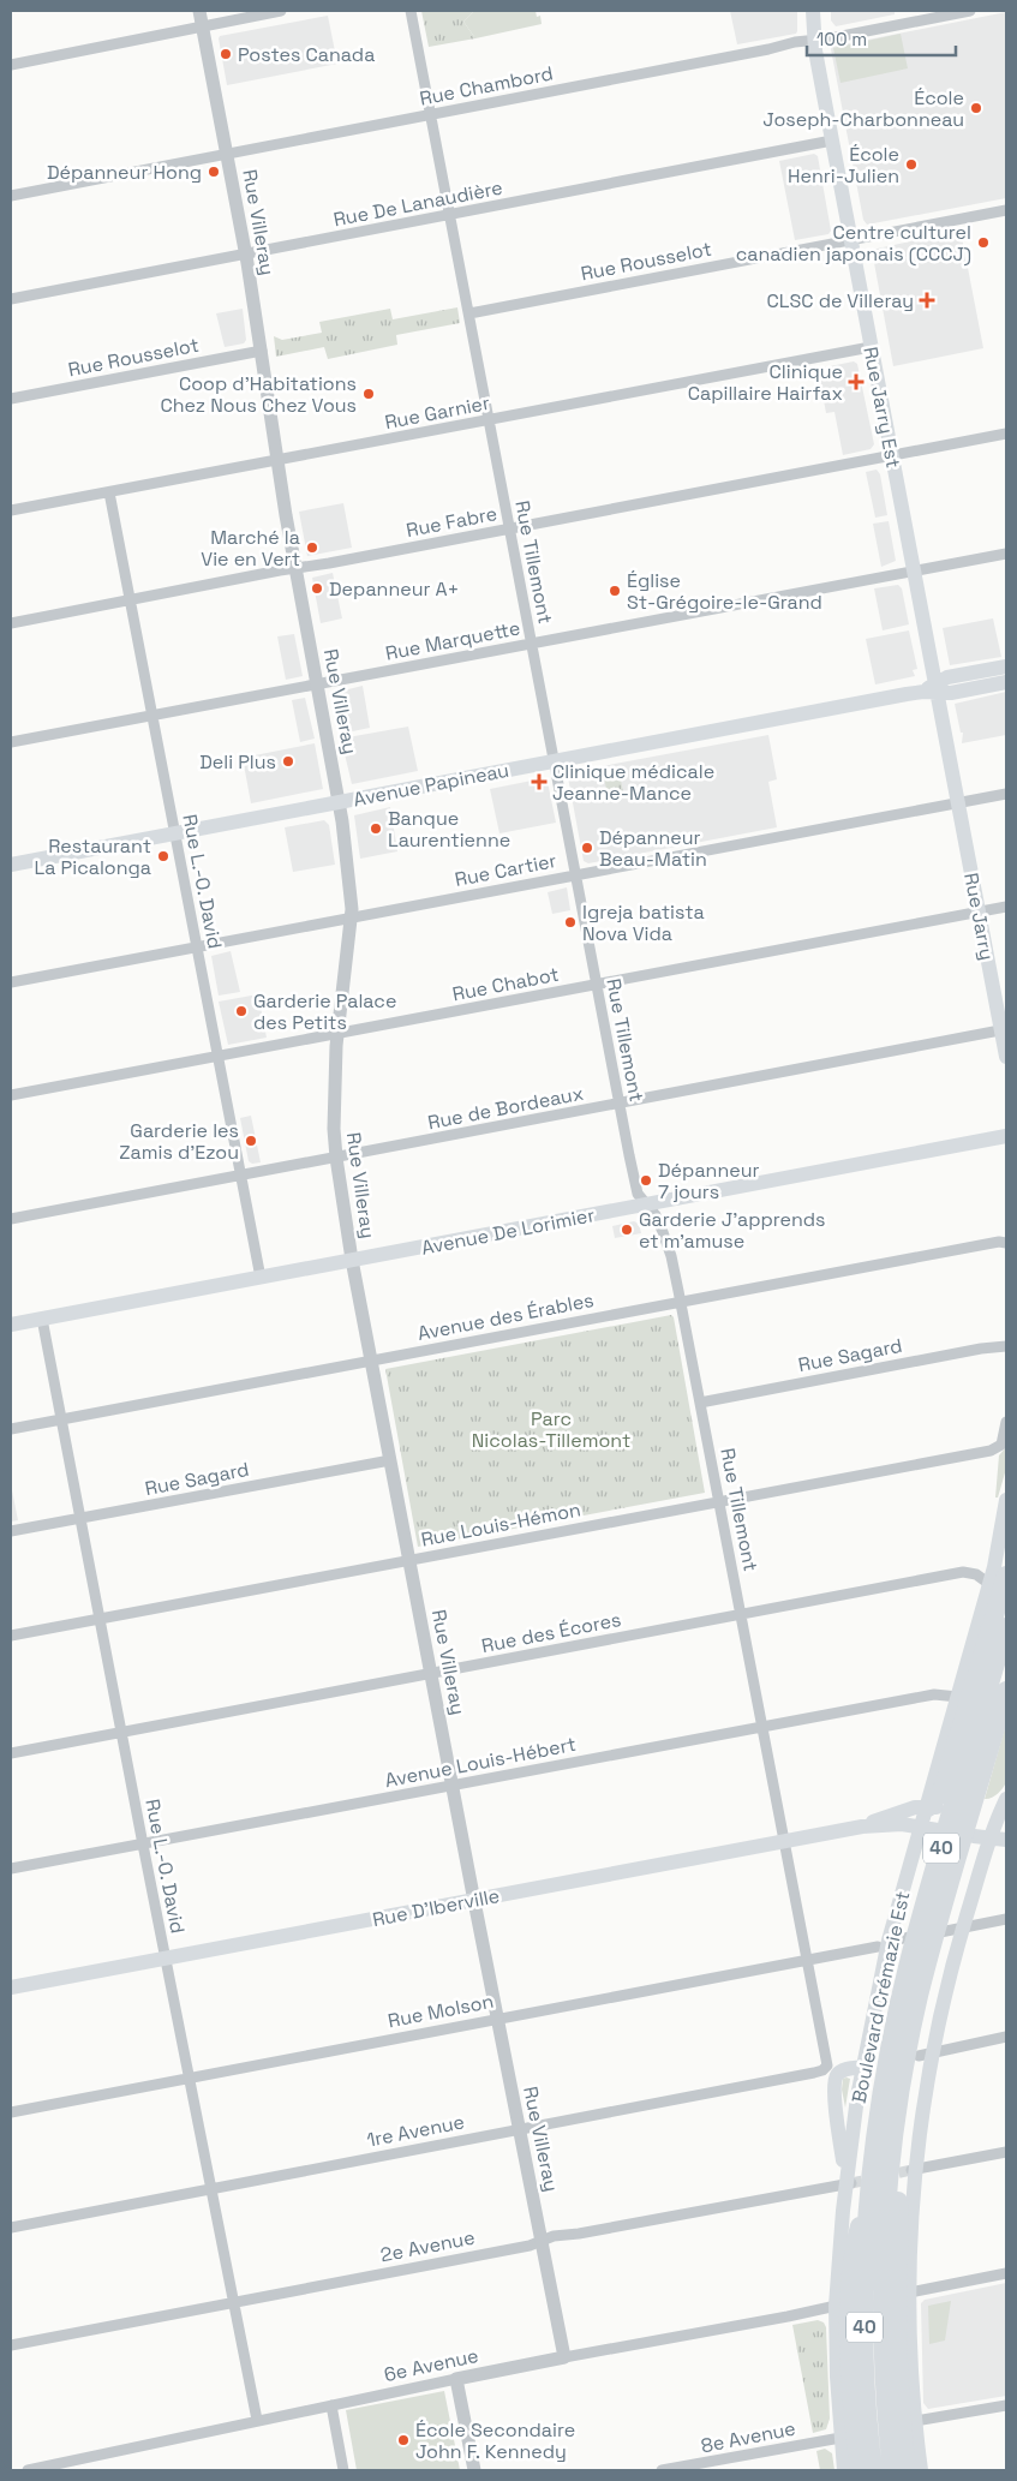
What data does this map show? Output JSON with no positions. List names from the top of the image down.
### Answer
{
  "streets": {
    "highway": ["40"],
    "main road": [
      "Rue Jarry Est",
      "Avenue Papineau",
      "Rue Jarry",
      "Avenue De Lorimier",
      "Rue D'Iberville",
      "Boulevard Crémazie Est"
    ],
    "street": [
      "Rue Chambord",
      "Rue De Lanaudière",
      "Rue Villeray",
      "Rue Rousselot",
      "Rue Garnier",
      "Rue Fabre",
      "Rue Tillemont",
      "Rue Marquette",
      "Rue Cartier",
      "Rue L.-O. David",
      "Rue Chabot",
      "Rue de Bordeaux",
      "Avenue des Érables",
      "Rue Sagard",
      "Rue Louis-Hémon",
      "Rue des Écores",
      "Avenue Louis-Hébert",
      "Rue Molson",
      "1re Avenue",
      "2e Avenue",
      "6e Avenue",
      "8e Avenue"
    ]
  },
  "crossings": [
    ["Rue Chambord", "Rue Villeray"],
    ["Rue Chambord", "Rue Jarry Est"],
    ["Rue Chambord", "Rue Tillemont"],
    ["Rue De Lanaudière", "Rue Villeray"],
    ["Rue De Lanaudière", "Rue Jarry Est"],
    ["Rue De Lanaudière", "Rue Tillemont"],
    ["Rue Villeray", "Rue Rousselot"],
    ["Rue Villeray", "Rue Garnier"],
    ["Rue Villeray", "Rue Fabre"],
    ["Rue Villeray", "Rue Marquette"],
    ["Rue Villeray", "Avenue Papineau"],
    ["Rue Villeray", "Rue Cartier"],
    ["Rue Villeray", "Rue Chabot"],
    ["Rue Villeray", "Rue de Bordeaux"],
    ["Rue Villeray", "Avenue De Lorimier"],
    ["Rue Villeray", "Avenue des Érables"],
    ["Rue Villeray", "Rue Sagard"],
    ["Rue Villeray", "Rue Louis-Hémon"],
    ["Rue Villeray", "Rue des Écores"],
    ["Rue Villeray", "Avenue Louis-Hébert"],
    ["Rue Villeray", "Rue D'Iberville"],
    ["Rue Villeray", "Rue Molson"],
    ["Rue Villeray", "1re Avenue"],
    ["Rue Villeray", "2e Avenue"],
    ["Rue Villeray", "6e Avenue"],
    ["Rue Rousselot", "Rue Jarry Est"],
    ["Rue Rousselot", "Rue Tillemont"],
    ["Rue Jarry Est", "Rue Garnier"],
    ["Rue Jarry Est", "Rue Fabre"],
    ["Rue Jarry Est", "Rue Marquette"],
    ["Rue Jarry Est", "Avenue Papineau"],
    ["Rue Jarry Est", "Rue Cartier"],
    ["Rue Jarry Est", "Rue Jarry"],
    ["Rue Garnier", "Rue Tillemont"],
    ["Rue Garnier", "Rue L.-O. David"],
    ["Rue Fabre", "Rue Tillemont"],
    ["Rue Fabre", "Rue L.-O. David"],
    ["Rue Tillemont", "Rue Marquette"],
    ["Rue Tillemont", "Avenue Papineau"],
    ["Rue Tillemont", "Rue Cartier"],
    ["Rue Tillemont", "Rue Chabot"],
    ["Rue Tillemont", "Rue de Bordeaux"],
    ["Rue Tillemont", "Avenue De Lorimier"],
    ["Rue Tillemont", "Avenue des Érables"],
    ["Rue Tillemont", "Rue Sagard"],
    ["Rue Tillemont", "Rue Louis-Hémon"],
    ["Rue Tillemont", "Rue des Écores"],
    ["Rue Tillemont", "Avenue Louis-Hébert"],
    ["Rue Tillemont", "Rue D'Iberville"],
    ["Rue Tillemont", "Rue Molson"],
    ["Rue Tillemont", "1re Avenue"],
    ["Rue Marquette", "Rue L.-O. David"],
    ["Avenue Papineau", "Rue L.-O. David"],
    ["Rue Cartier", "Rue L.-O. David"],
    ["Rue Cartier", "Rue Jarry"],
    ["Rue L.-O. David", "Rue Chabot"],
    ["Rue L.-O. David", "Rue de Bordeaux"],
    ["Rue L.-O. David", "Avenue De Lorimier"],
    ["Rue L.-O. David", "Avenue des Érables"],
    ["Rue L.-O. David", "Rue Sagard"],
    ["Rue L.-O. David", "Rue Louis-Hémon"],
    ["Rue L.-O. David", "Rue des Écores"],
    ["Rue L.-O. David", "Avenue Louis-Hébert"],
    ["Rue L.-O. David", "Rue D'Iberville"],
    ["Rue L.-O. David", "Rue Molson"],
    ["Rue L.-O. David", "1re Avenue"],
    ["Rue L.-O. David", "2e Avenue"],
    ["Rue L.-O. David", "6e Avenue"],
    ["Rue Jarry", "Rue Chabot"],
    ["Rue Jarry", "Rue de Bordeaux"],
    ["Rue des Écores", "Boulevard Crémazie Est"],
    ["Avenue Louis-Hébert", "Boulevard Crémazie Est"],
    ["Rue D'Iberville", "Boulevard Crémazie Est"],
    ["Boulevard Crémazie Est", "Rue Molson"],
    ["Boulevard Crémazie Est", "2e Avenue"],
    ["Boulevard Crémazie Est", "6e Avenue"],
    ["Boulevard Crémazie Est", "8e Avenue"]
  ],
  "parks": ["Parc Nicolas-Tillemont"],
  "places": {
    "other": [
      "Postes Canada",
      "École Joseph-Charbonneau",
      "École Henri-Julien",
      "Dépanneur Hong",
      "Centre culturel canadien japonais (CCCJ)",
      "Coop d'Habitations Chez Nous Chez Vous",
      "Marché la Vie en Vert",
      "Depanneur A+",
      "Église St-Grégoire-le-Grand",
      "Deli Plus",
      "Banque Laurentienne",
      "Dépanneur Beau-Matin",
      "Restaurant La Picalonga",
      "Igreja batista Nova Vida",
      "Garderie Palace des Petits",
      "Garderie les Zamis d'Ezou",
      "Dépanneur 7 jours",
      "Garderie J'apprends et m'amuse",
      "École Secondaire John F. Kennedy"
    ],
    "health": ["CLSC de Villeray", "Clinique Capillaire Hairfax", "Clinique médicale Jeanne-Mance"]
  },
  "scale_bar": "100 m"
}
